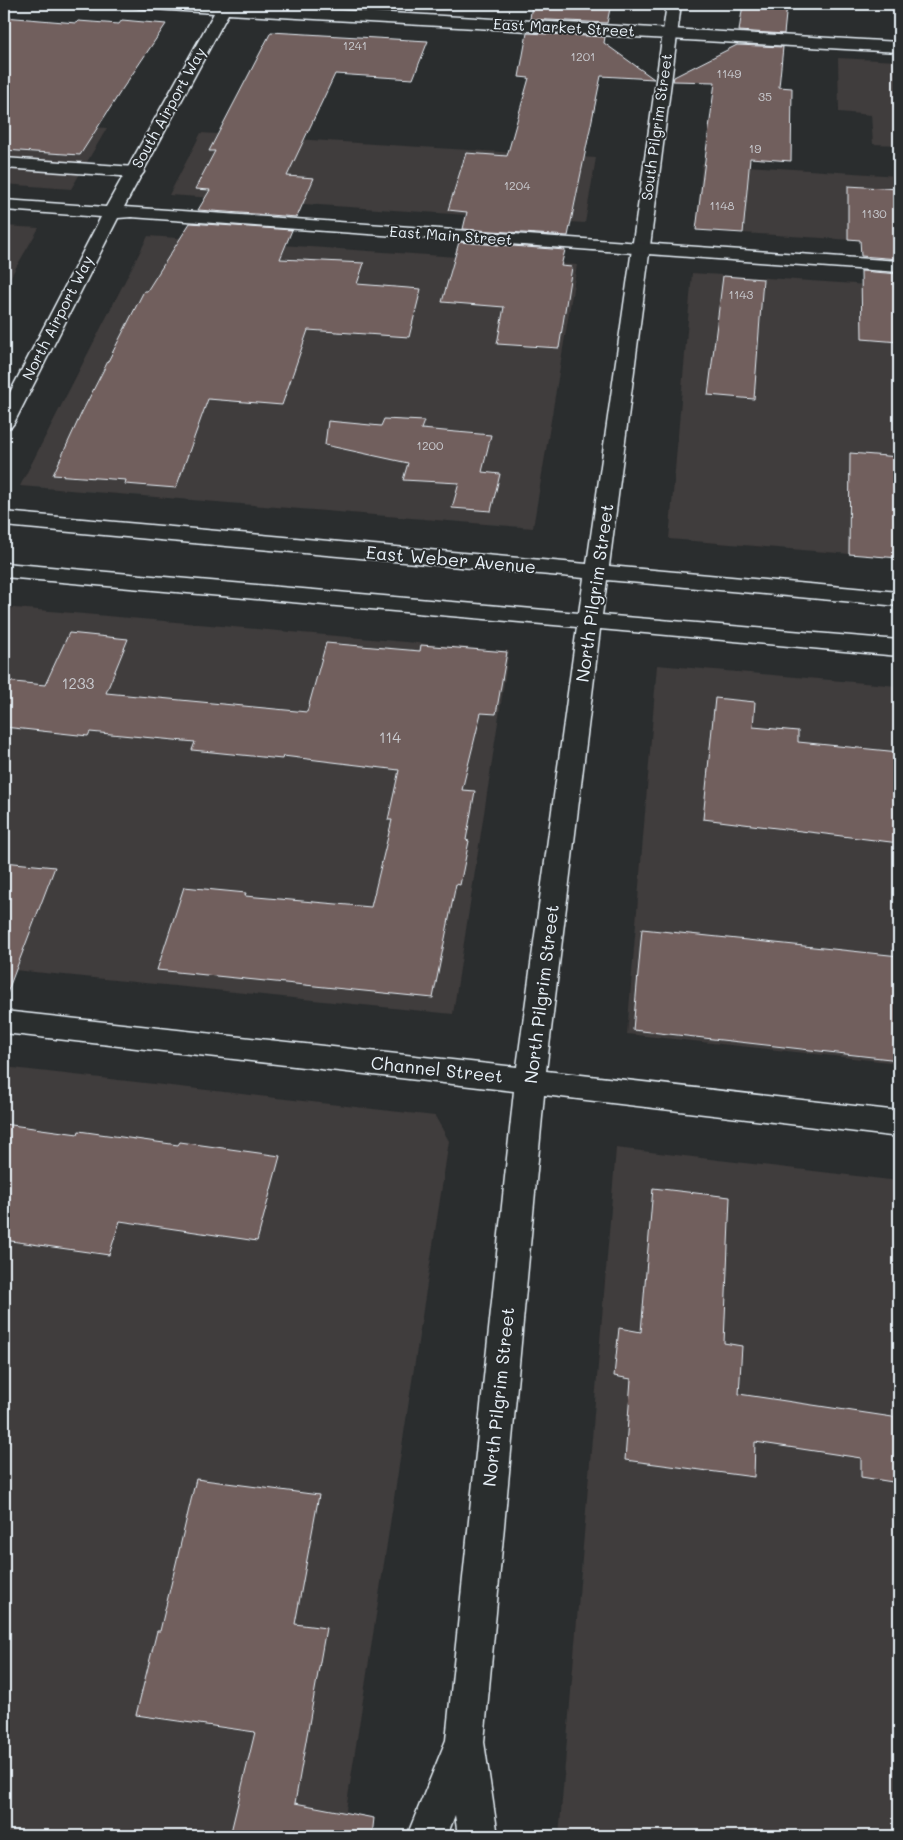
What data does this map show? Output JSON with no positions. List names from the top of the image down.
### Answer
{
  "streets": {
    "street": [
      "East Market Street",
      "South Airport Way",
      "South Pilgrim Street",
      "East Main Street",
      "North Airport Way",
      "East Weber Avenue",
      "North Pilgrim Street",
      "Channel Street"
    ]
  },
  "crossings": [
    ["East Market Street", "South Airport Way"],
    ["East Market Street", "South Pilgrim Street"],
    ["South Airport Way", "East Main Street"],
    ["South Airport Way", "North Airport Way"],
    ["South Pilgrim Street", "East Main Street"],
    ["South Pilgrim Street", "North Pilgrim Street"],
    ["East Main Street", "North Airport Way"],
    ["East Main Street", "North Pilgrim Street"],
    ["East Weber Avenue", "North Pilgrim Street"],
    ["North Pilgrim Street", "Channel Street"]
  ],
  "house_numbers": [
    "1241",
    "1201",
    "1149",
    "35",
    "19",
    "1204",
    "1148",
    "1130",
    "1143",
    "1200",
    "1233",
    "114"
  ]
}
